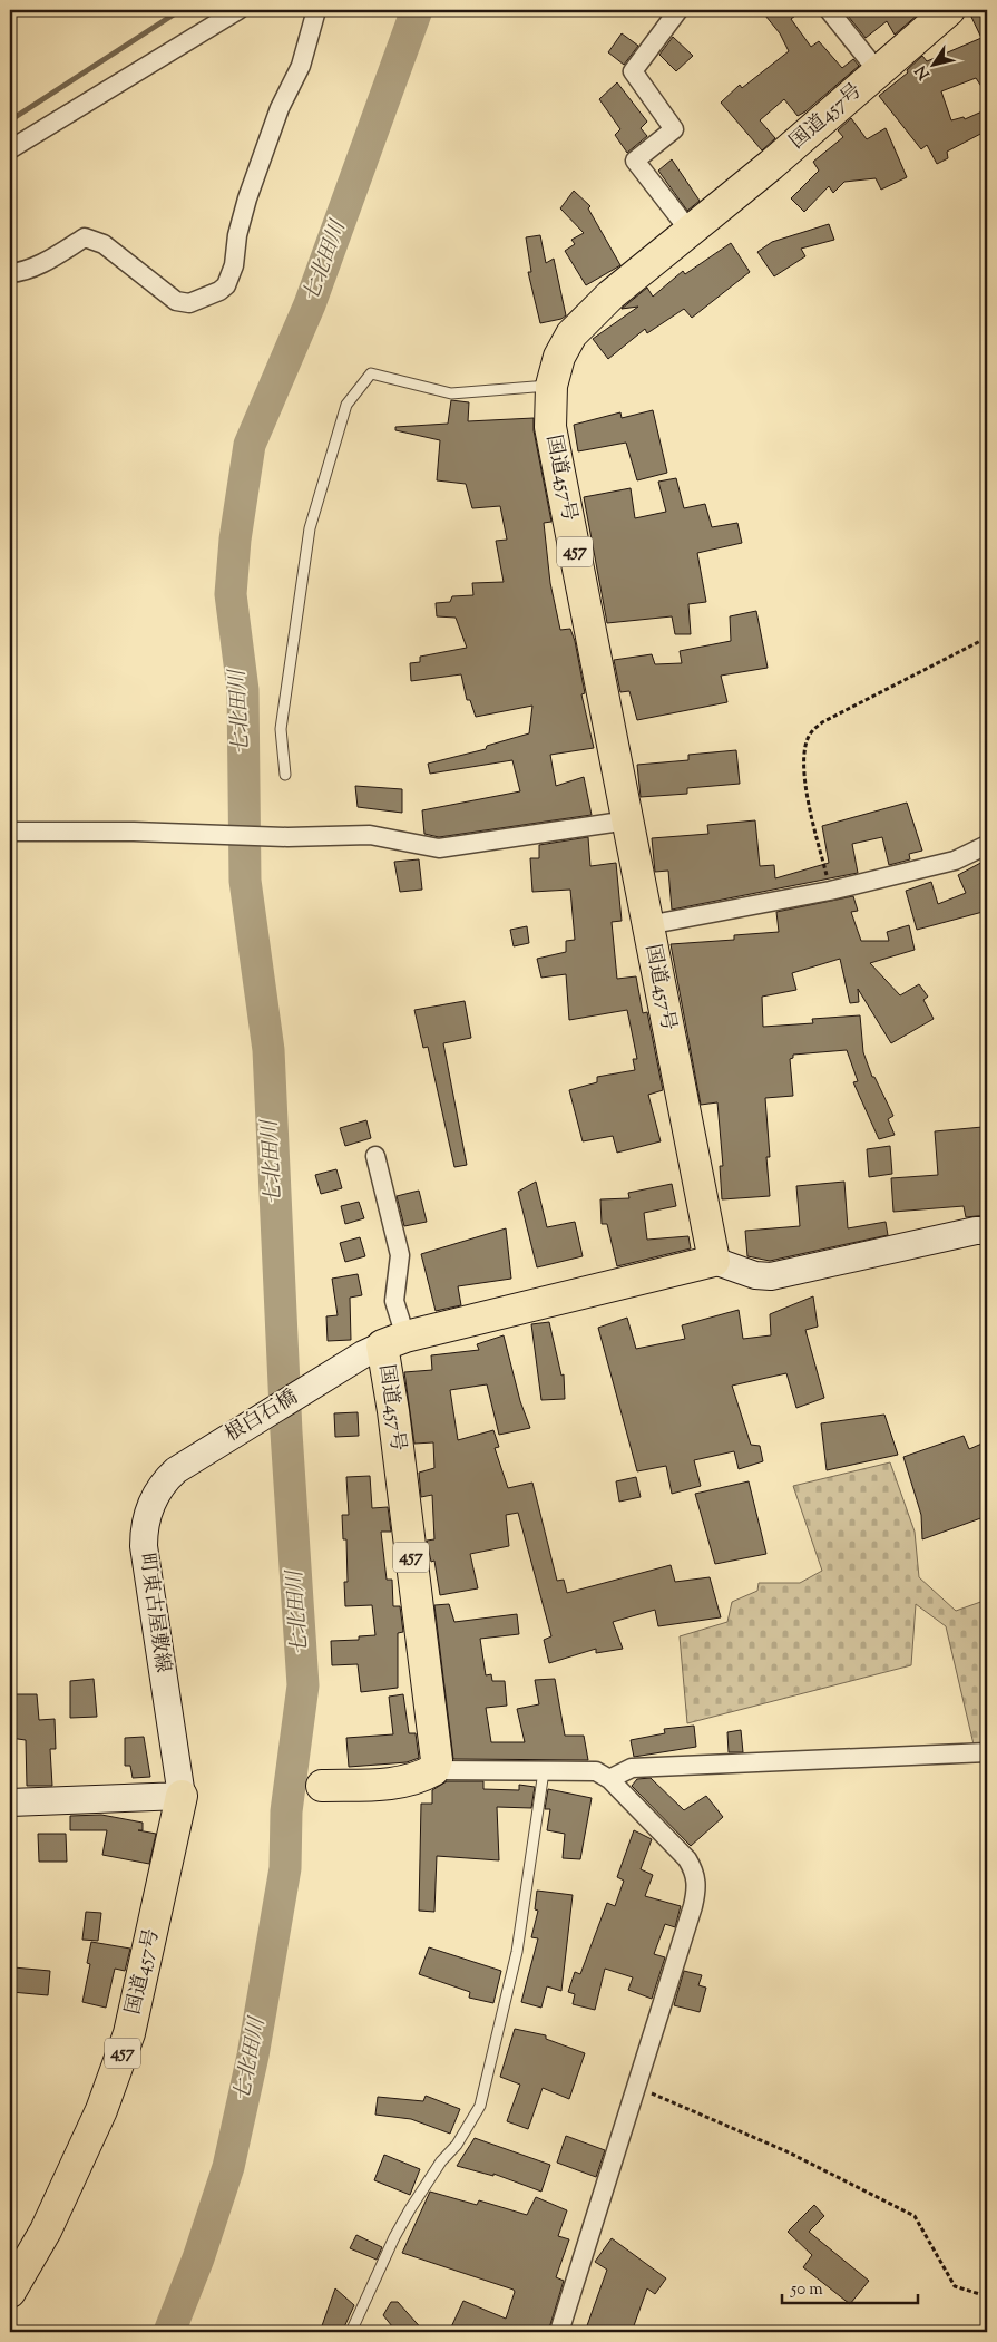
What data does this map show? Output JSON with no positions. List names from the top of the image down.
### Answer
{
  "streets": {
    "highway": ["国道457号", "457"],
    "street": ["根白石橋", "町東古屋敷線"]
  },
  "crossings": [
    ["国道457号", "根白石橋"],
    ["国道457号", "町東古屋敷線"],
    ["根白石橋", "町東古屋敷線"]
  ],
  "water": ["七北田川"],
  "scale_bar": "50 m",
  "north": "bottom left"
}
